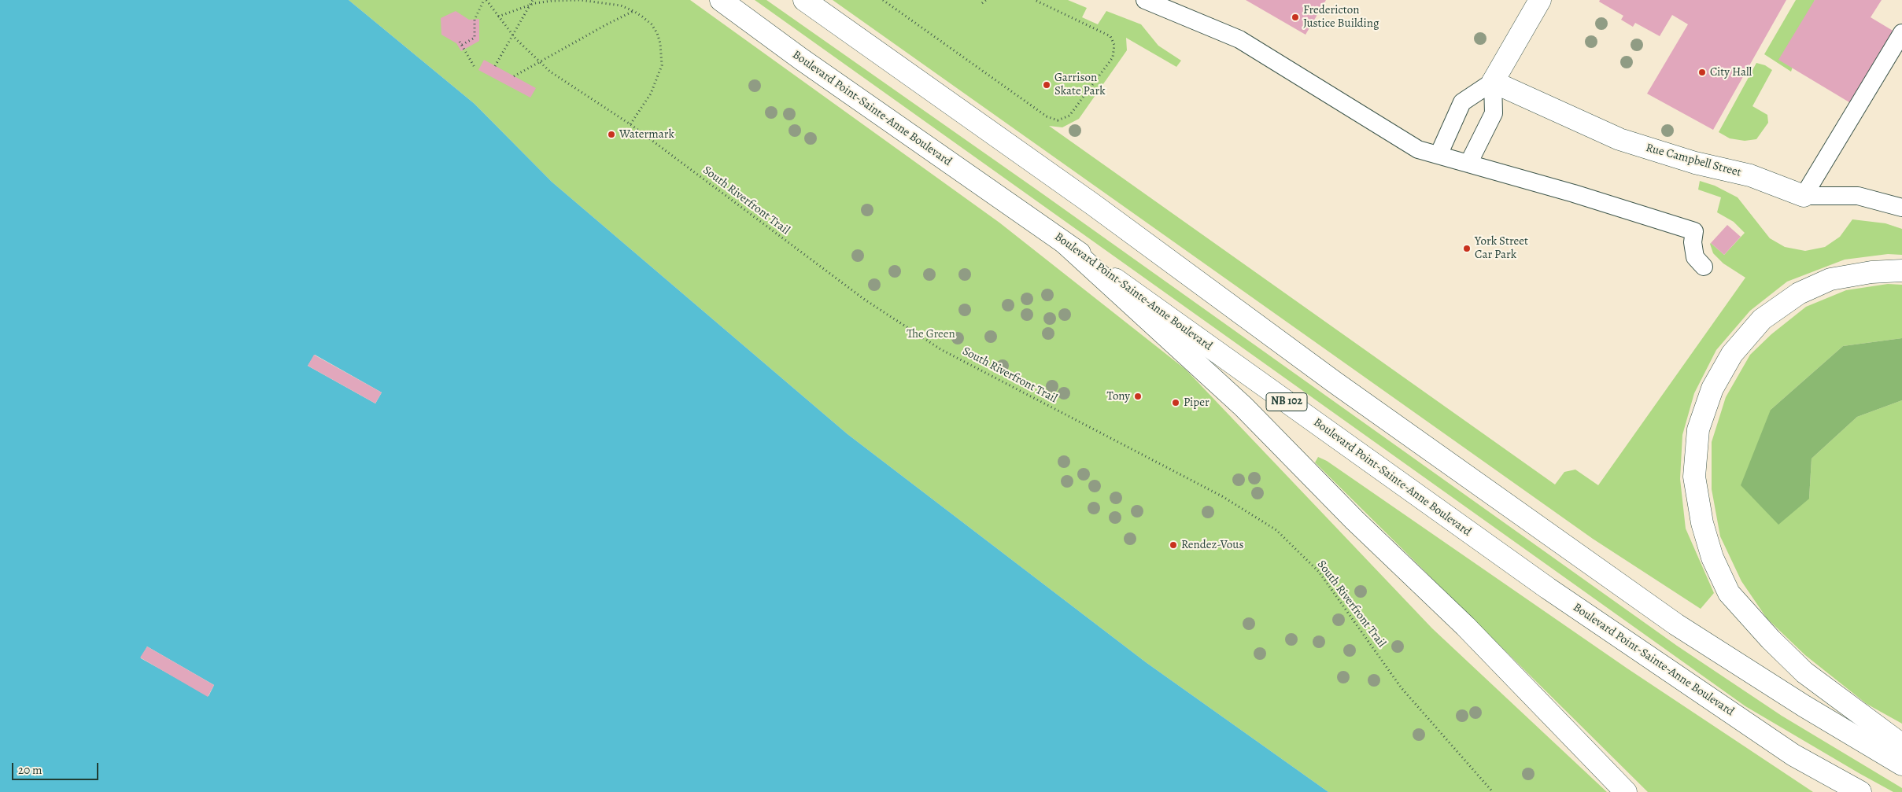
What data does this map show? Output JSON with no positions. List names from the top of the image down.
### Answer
{
  "streets": {
    "main road": ["Boulevard Point-Sainte-Anne Boulevard", "Rue Campbell Street", "NB 102"],
    "path": ["South Riverfront Trail"]
  },
  "parks": ["The Green"],
  "places": [
    "Fredericton Justice Building",
    "City Hall",
    "Garrison Skate Park",
    "Watermark",
    "York Street Car Park",
    "Tony",
    "Piper",
    "Rendez-Vous"
  ],
  "scale_bar": "20 m"
}
